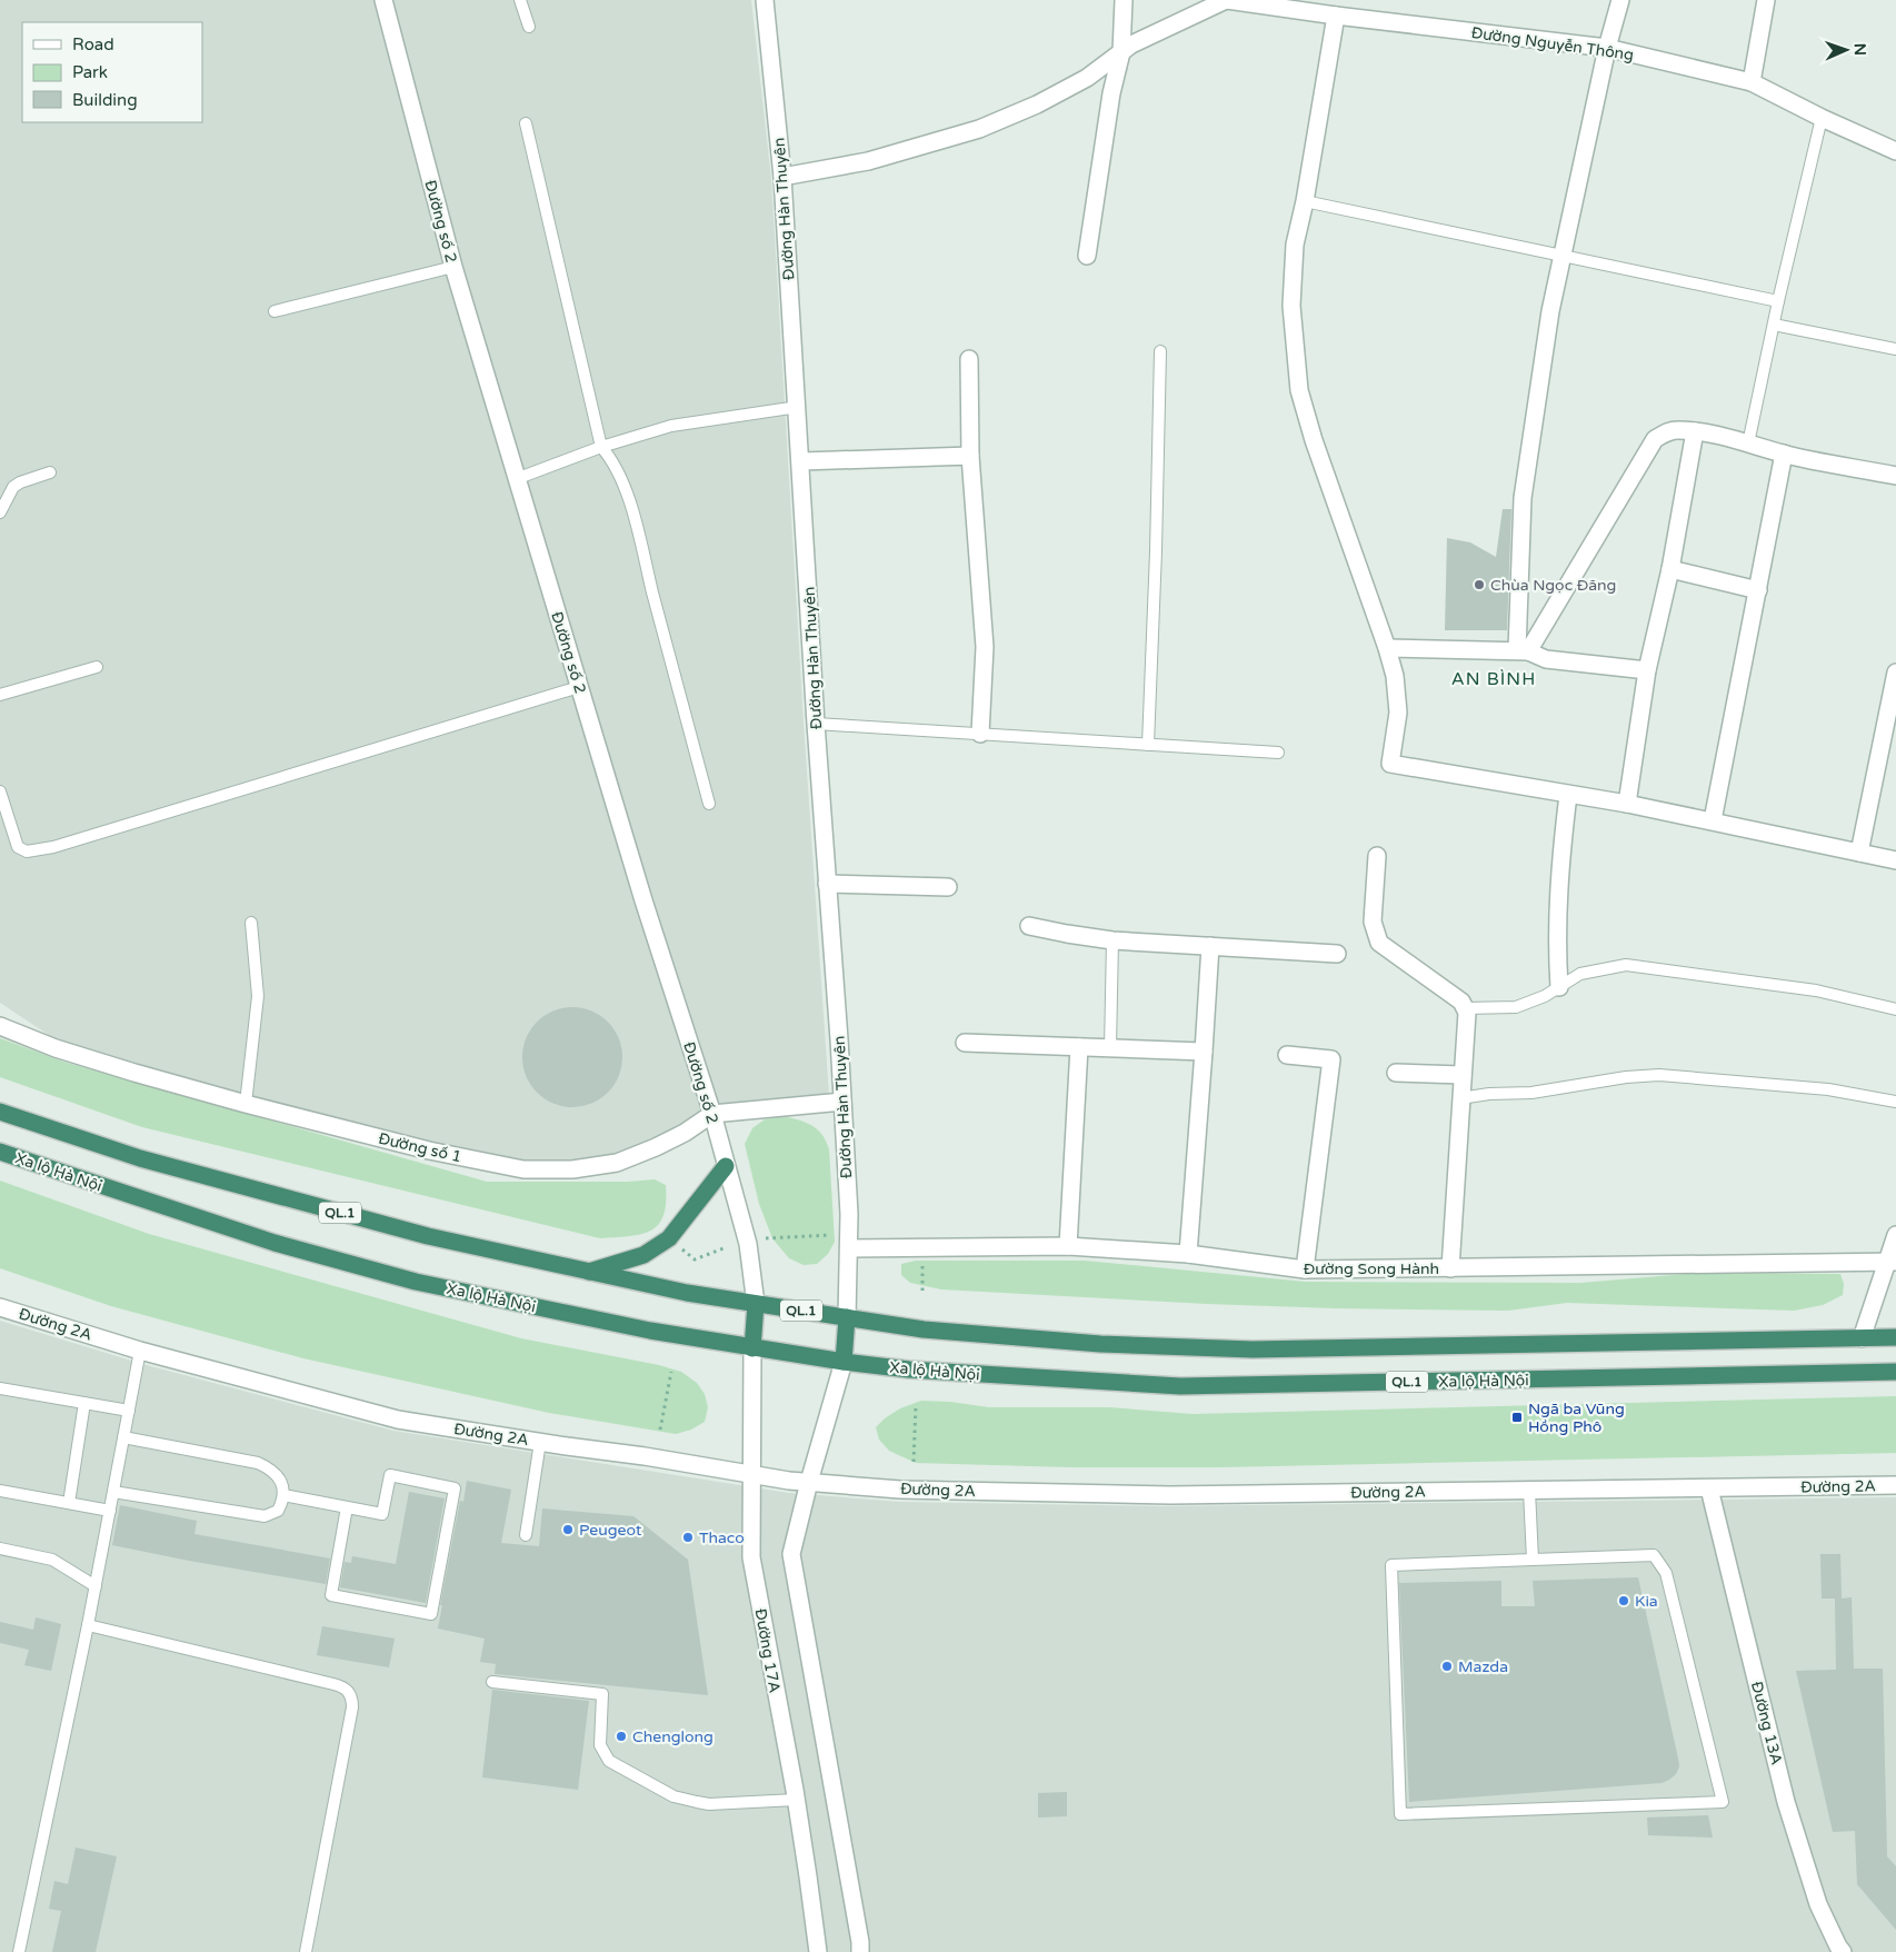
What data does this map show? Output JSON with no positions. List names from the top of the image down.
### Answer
{
  "streets": {
    "highway": ["Xa lộ Hà Nội", "QL.1"],
    "street": [
      "Đường Nguyễn Thông",
      "Đường Hàn Thuyên",
      "Đường số 2",
      "Đường số 1",
      "Đường Song Hành",
      "Đường 2A",
      "Đường 17A",
      "Đường 13A"
    ]
  },
  "crossings": [
    ["Đường Nguyễn Thông", "Đường Hàn Thuyên"],
    ["Đường Hàn Thuyên", "Đường số 1"],
    ["Đường Hàn Thuyên", "QL.1"],
    ["Đường Hàn Thuyên", "Đường Song Hành"],
    ["Đường số 2", "Đường số 1"],
    ["Đường số 2", "QL.1"],
    ["Xa lộ Hà Nội", "Đường 17A"],
    ["Đường 2A", "Đường 17A"],
    ["Đường 2A", "Đường 13A"]
  ],
  "districts": ["AN BÌNH"],
  "places": {
    "other": [
      "Chùa Ngọc Đăng",
      "Peugeot",
      "Thaco",
      "Kia",
      "Mazda",
      "Chenglong"
    ],
    "transit": ["Ngã ba Vũng Hồng Phô"]
  },
  "legend": ["Road", "Park", "Building"],
  "north": "right"
}
